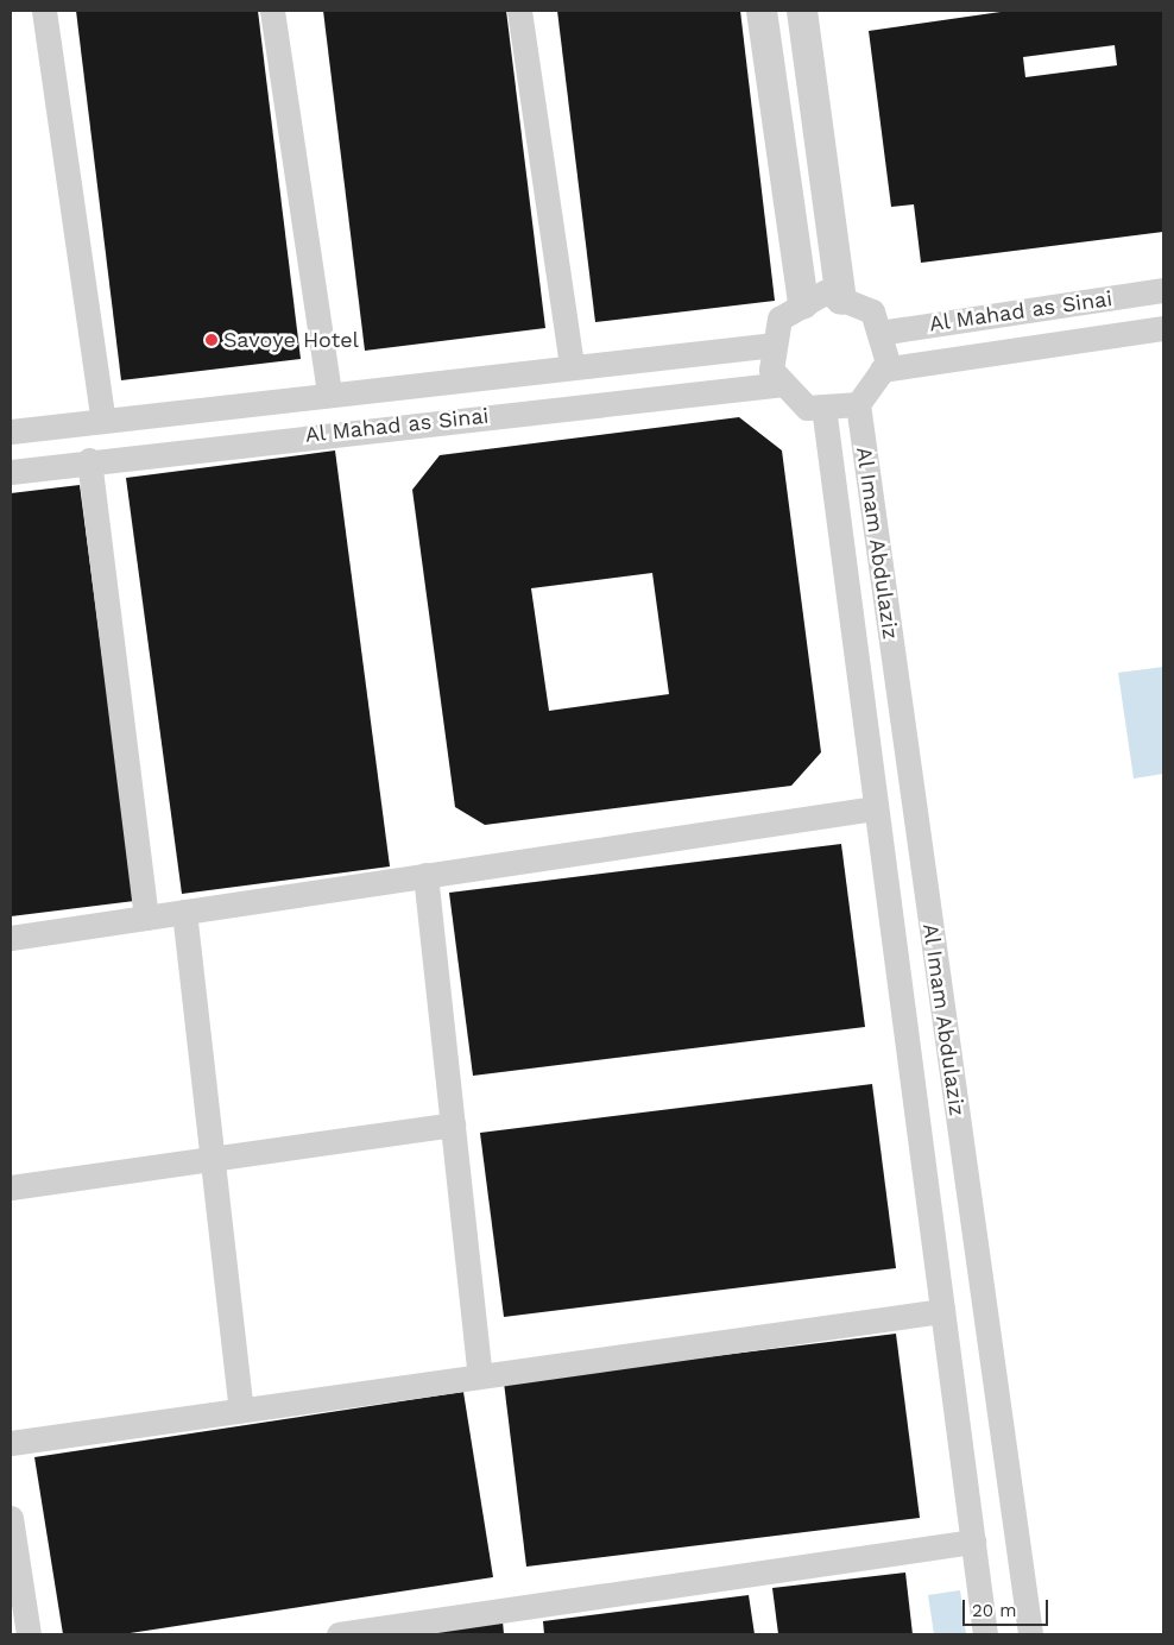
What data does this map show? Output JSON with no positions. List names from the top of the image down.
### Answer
{
  "streets": {
    "street": ["Al Mahad as Sinai", "Al Imam Abdulaziz"]
  },
  "crossings": [
    ["Al Mahad as Sinai", "Al Imam Abdulaziz"]
  ],
  "places": ["Savoye Hotel"],
  "scale_bar": "20 m"
}
